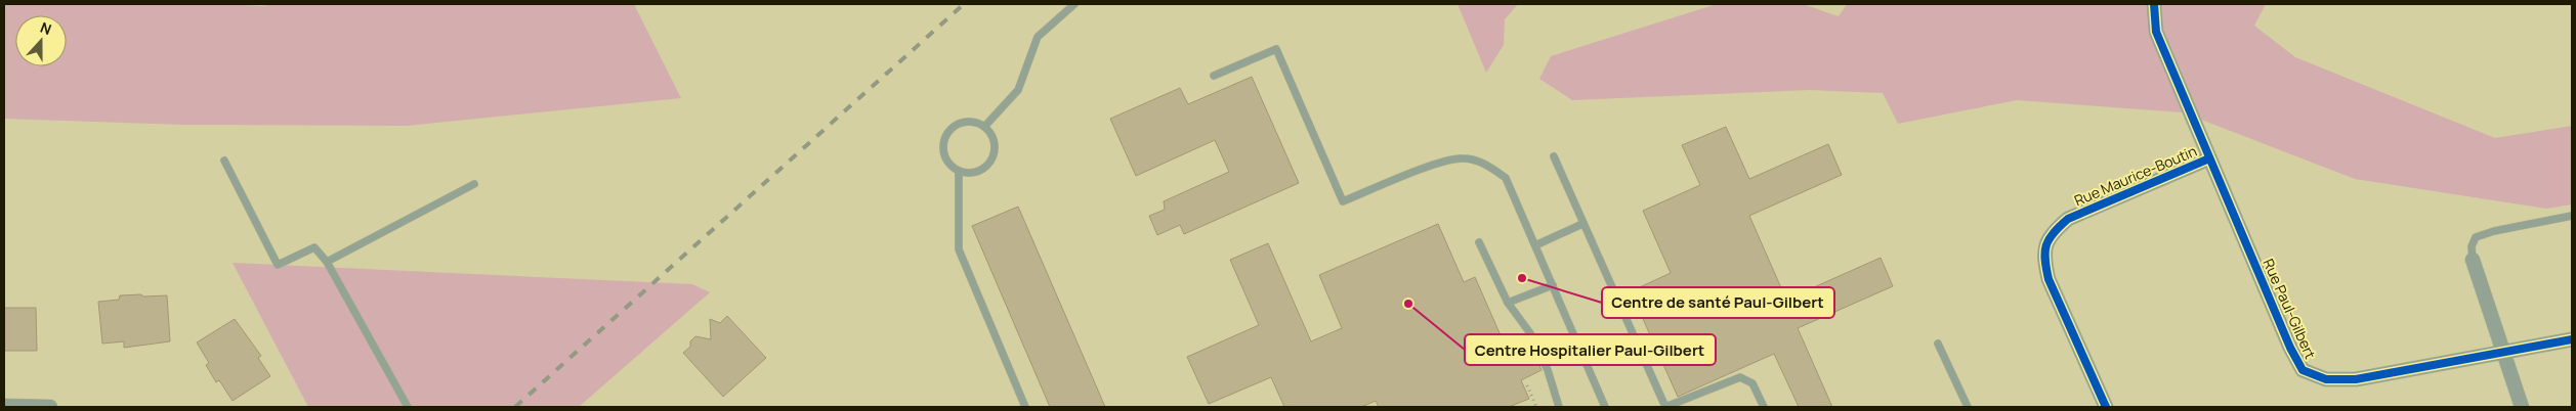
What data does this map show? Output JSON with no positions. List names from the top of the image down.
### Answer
{
  "streets": {
    "street": ["Rue Maurice-Boutin", "Rue Paul-Gilbert"]
  },
  "crossings": [
    ["Rue Maurice-Boutin", "Rue Paul-Gilbert"]
  ],
  "places": ["Centre de santé Paul-Gilbert", "Centre Hospitalier Paul-Gilbert"],
  "north": "top"
}
